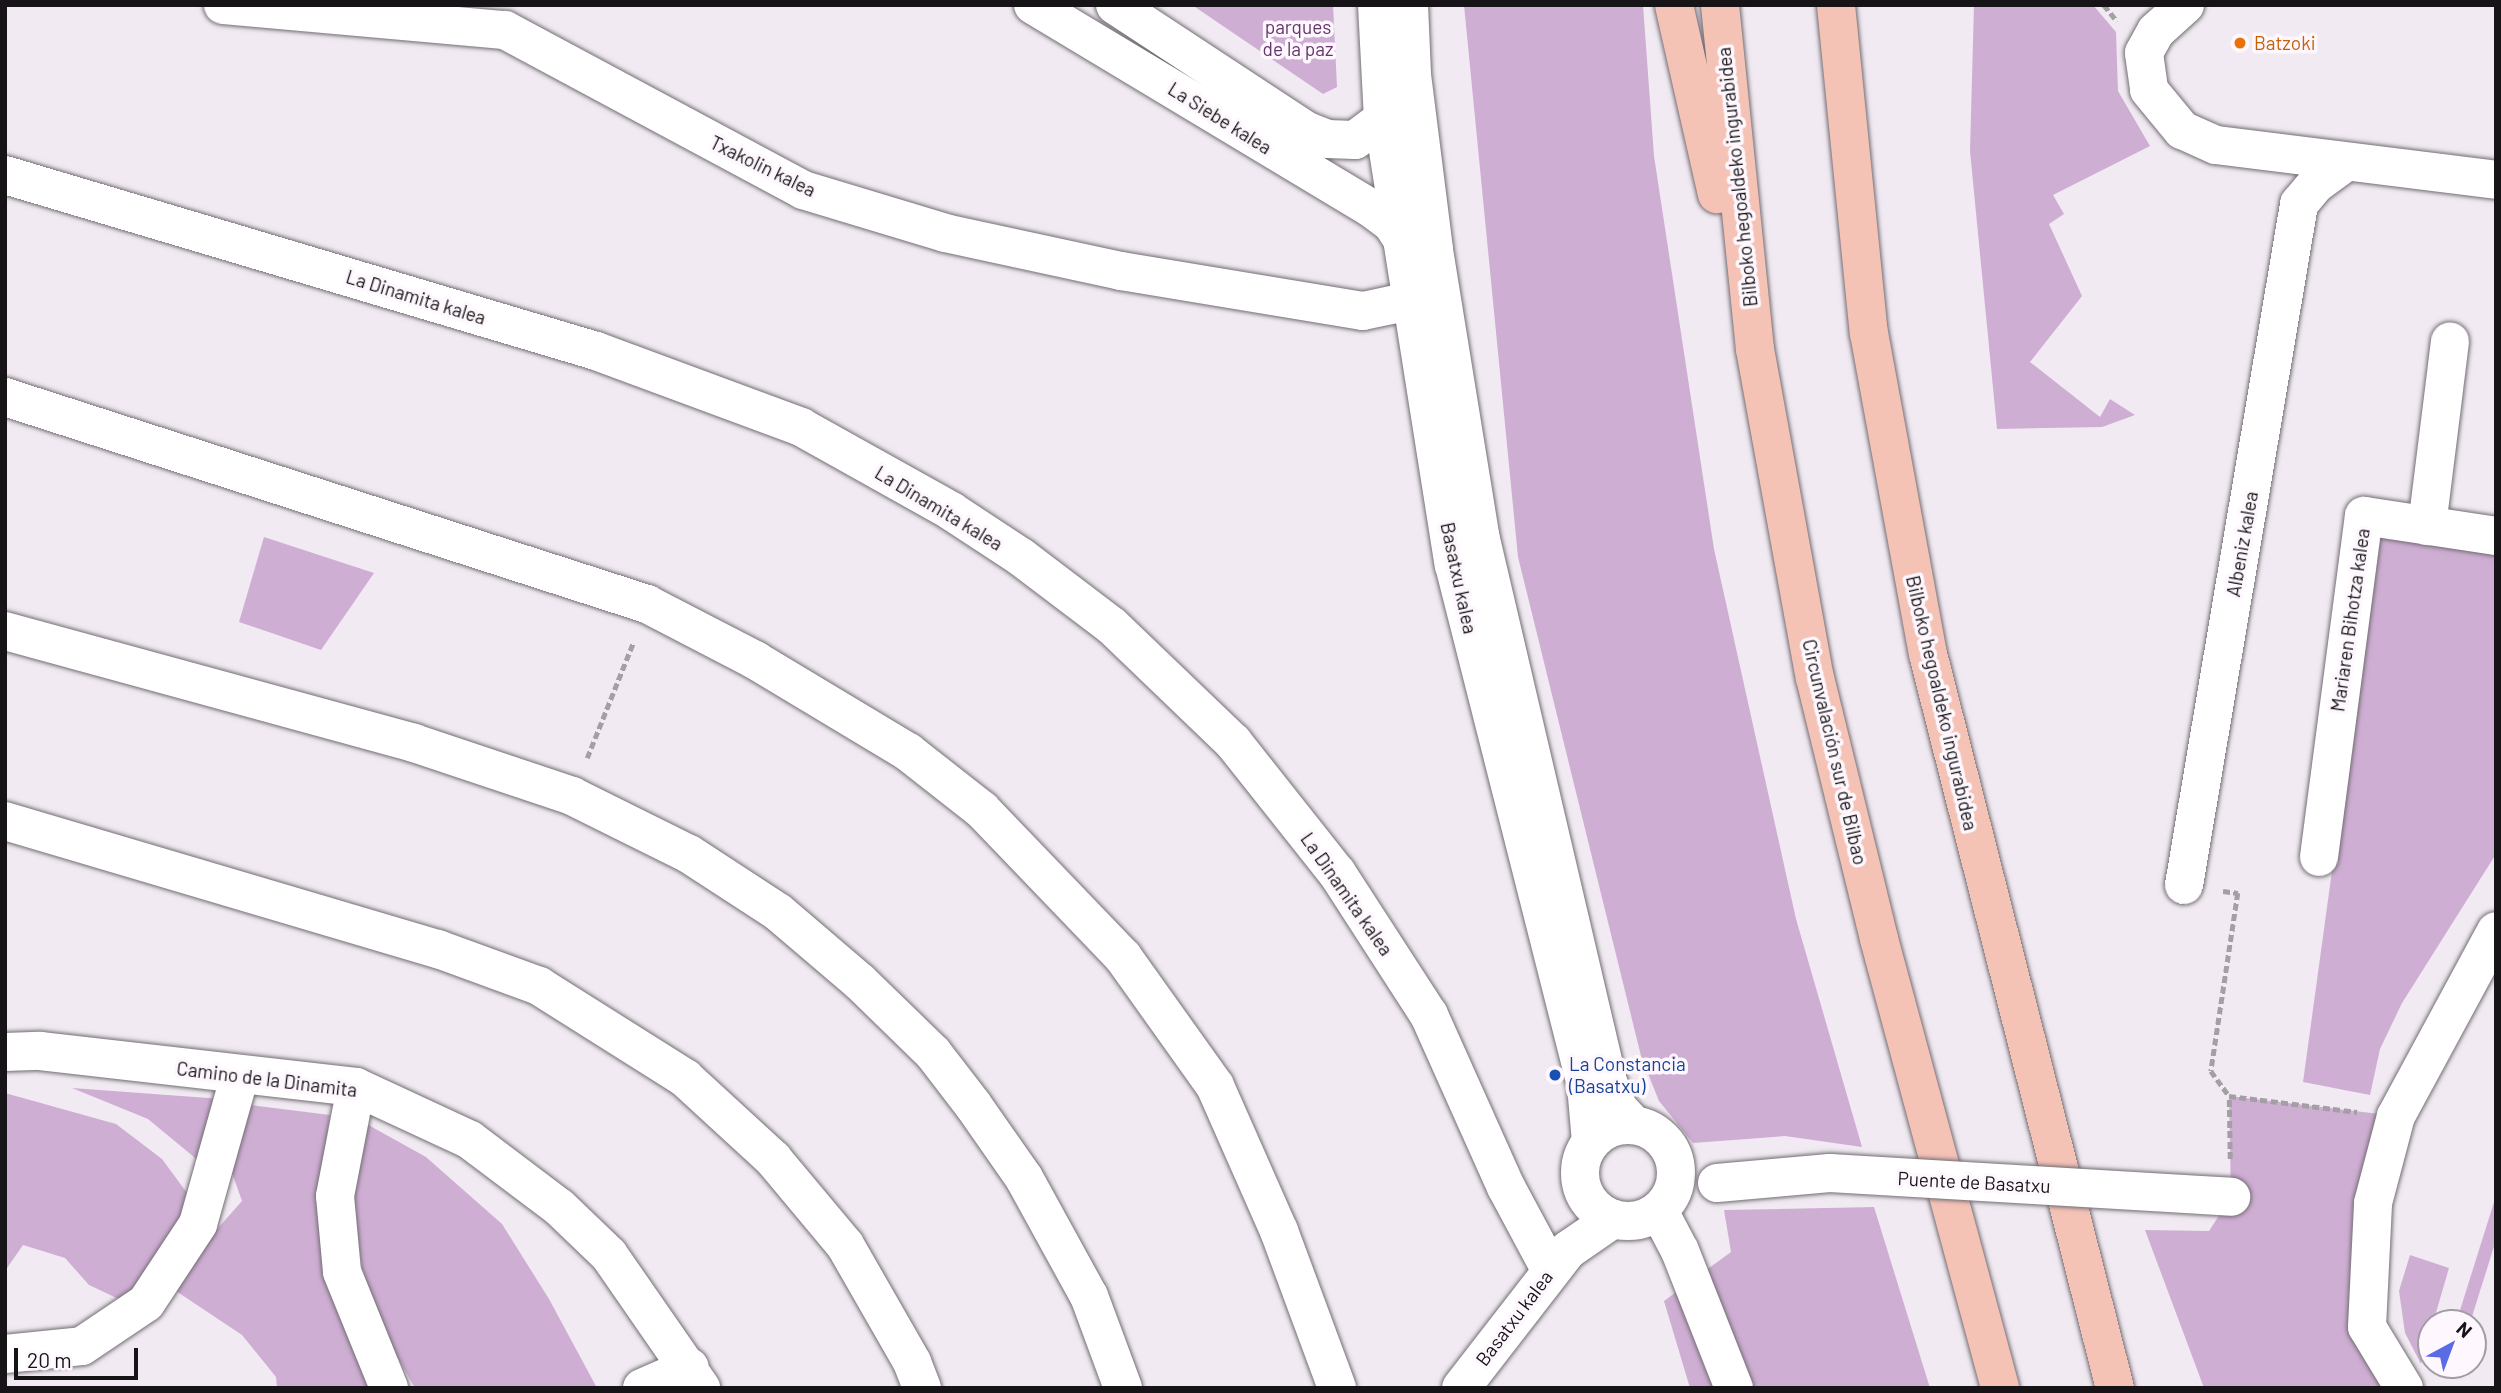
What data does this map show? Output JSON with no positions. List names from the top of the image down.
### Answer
{
  "streets": {
    "highway": ["Bilboko hegoaldeko ingurabidea", "Circunvalación sur de Bilbao"],
    "street": [
      "La Siebe kalea",
      "Txakolin kalea",
      "La Dinamita kalea",
      "Albeniz kalea",
      "Basatxu kalea",
      "Mariaren Bihotza kalea",
      "Camino de la Dinamita",
      "Puente de Basatxu"
    ]
  },
  "crossings": [
    ["La Siebe kalea", "Basatxu kalea"],
    ["Bilboko hegoaldeko ingurabidea", "Circunvalación sur de Bilbao"],
    ["La Dinamita kalea", "Basatxu kalea"],
    ["Basatxu kalea", "Puente de Basatxu"]
  ],
  "parks": ["parques de la paz"],
  "places": ["Batzoki", "La Constancia (Basatxu)"],
  "scale_bar": "20 m",
  "north": "top right"
}
